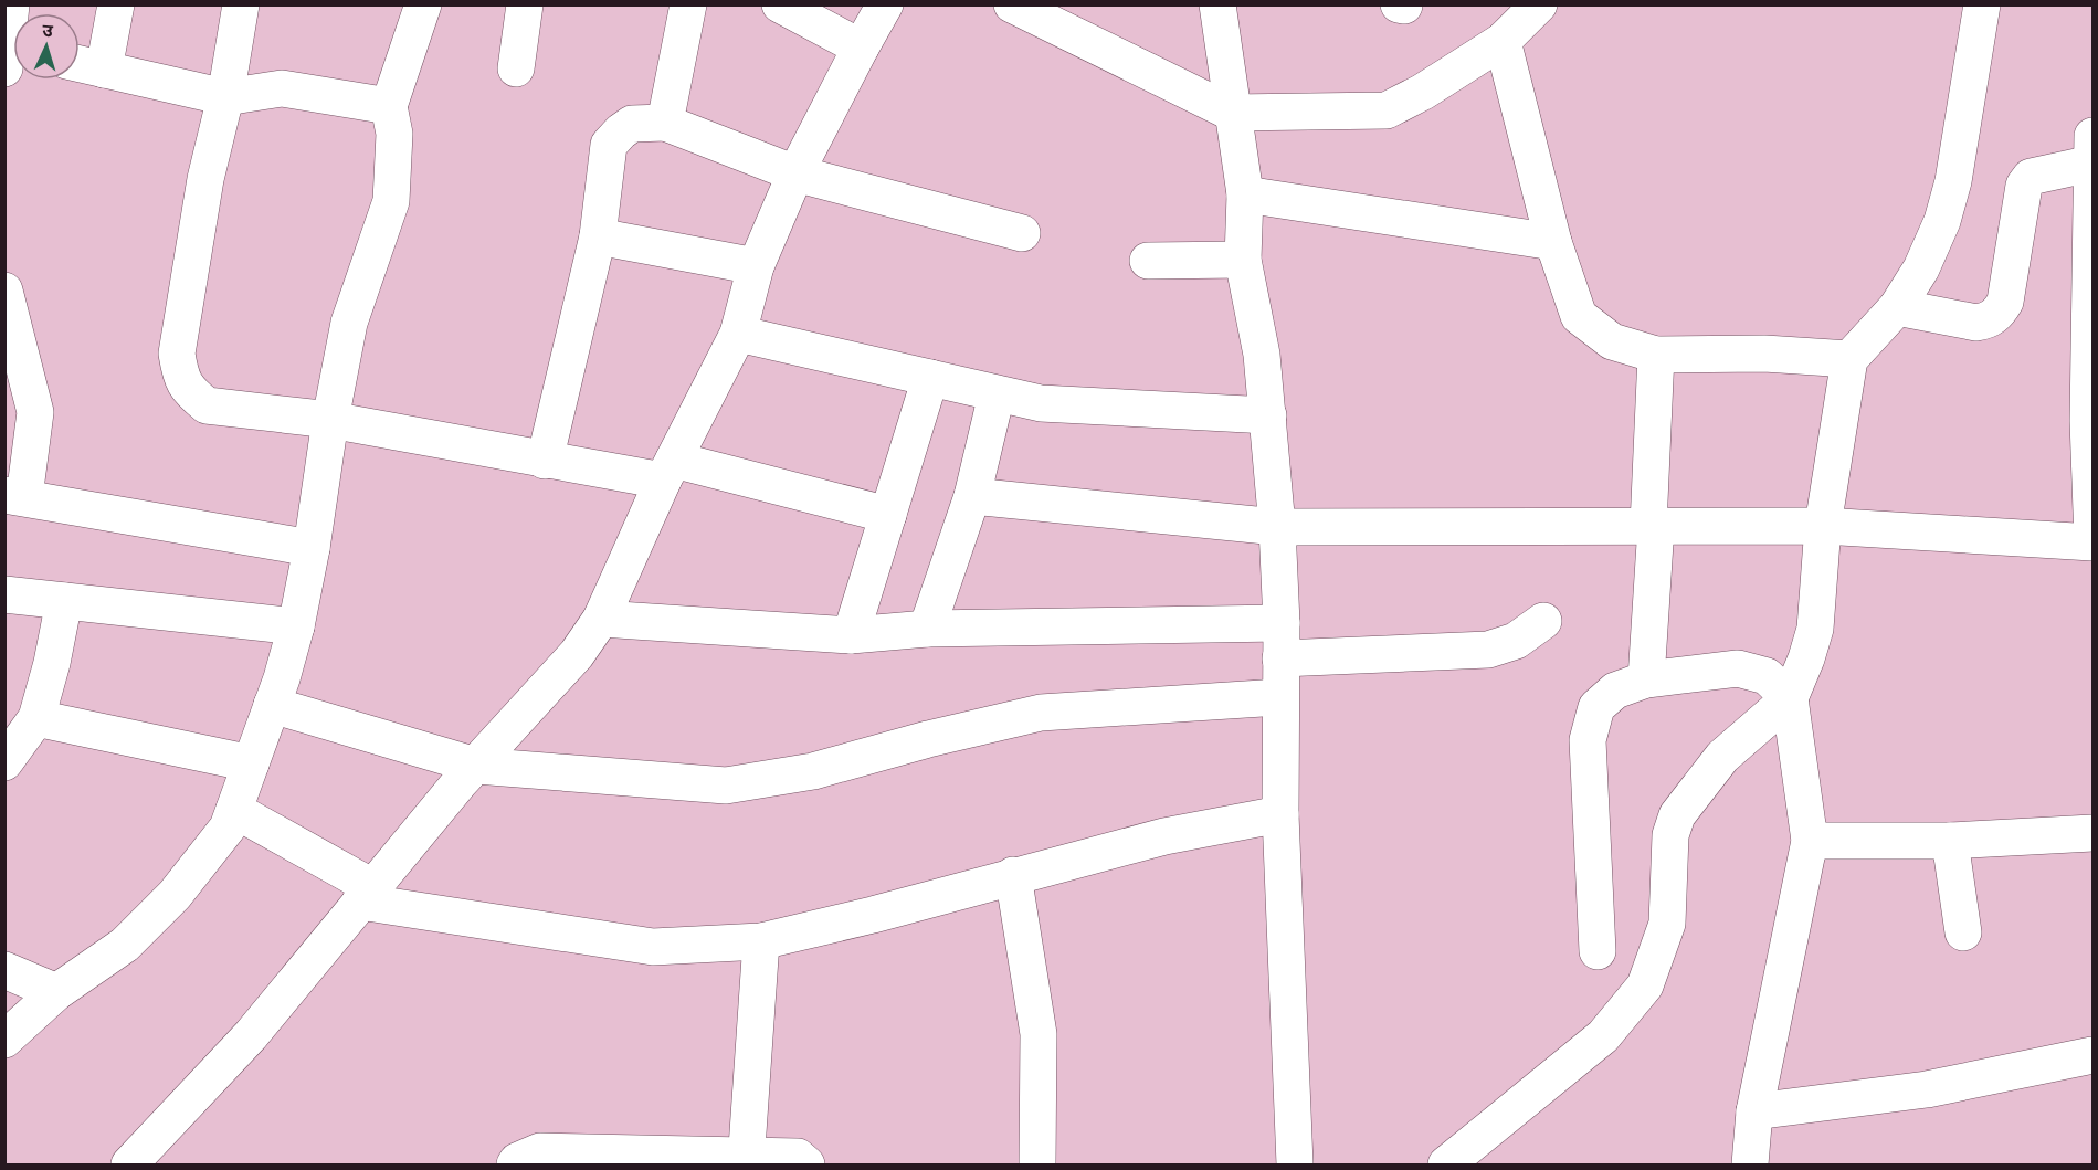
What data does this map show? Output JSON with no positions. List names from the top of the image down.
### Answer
{
  "north": "top"
}
